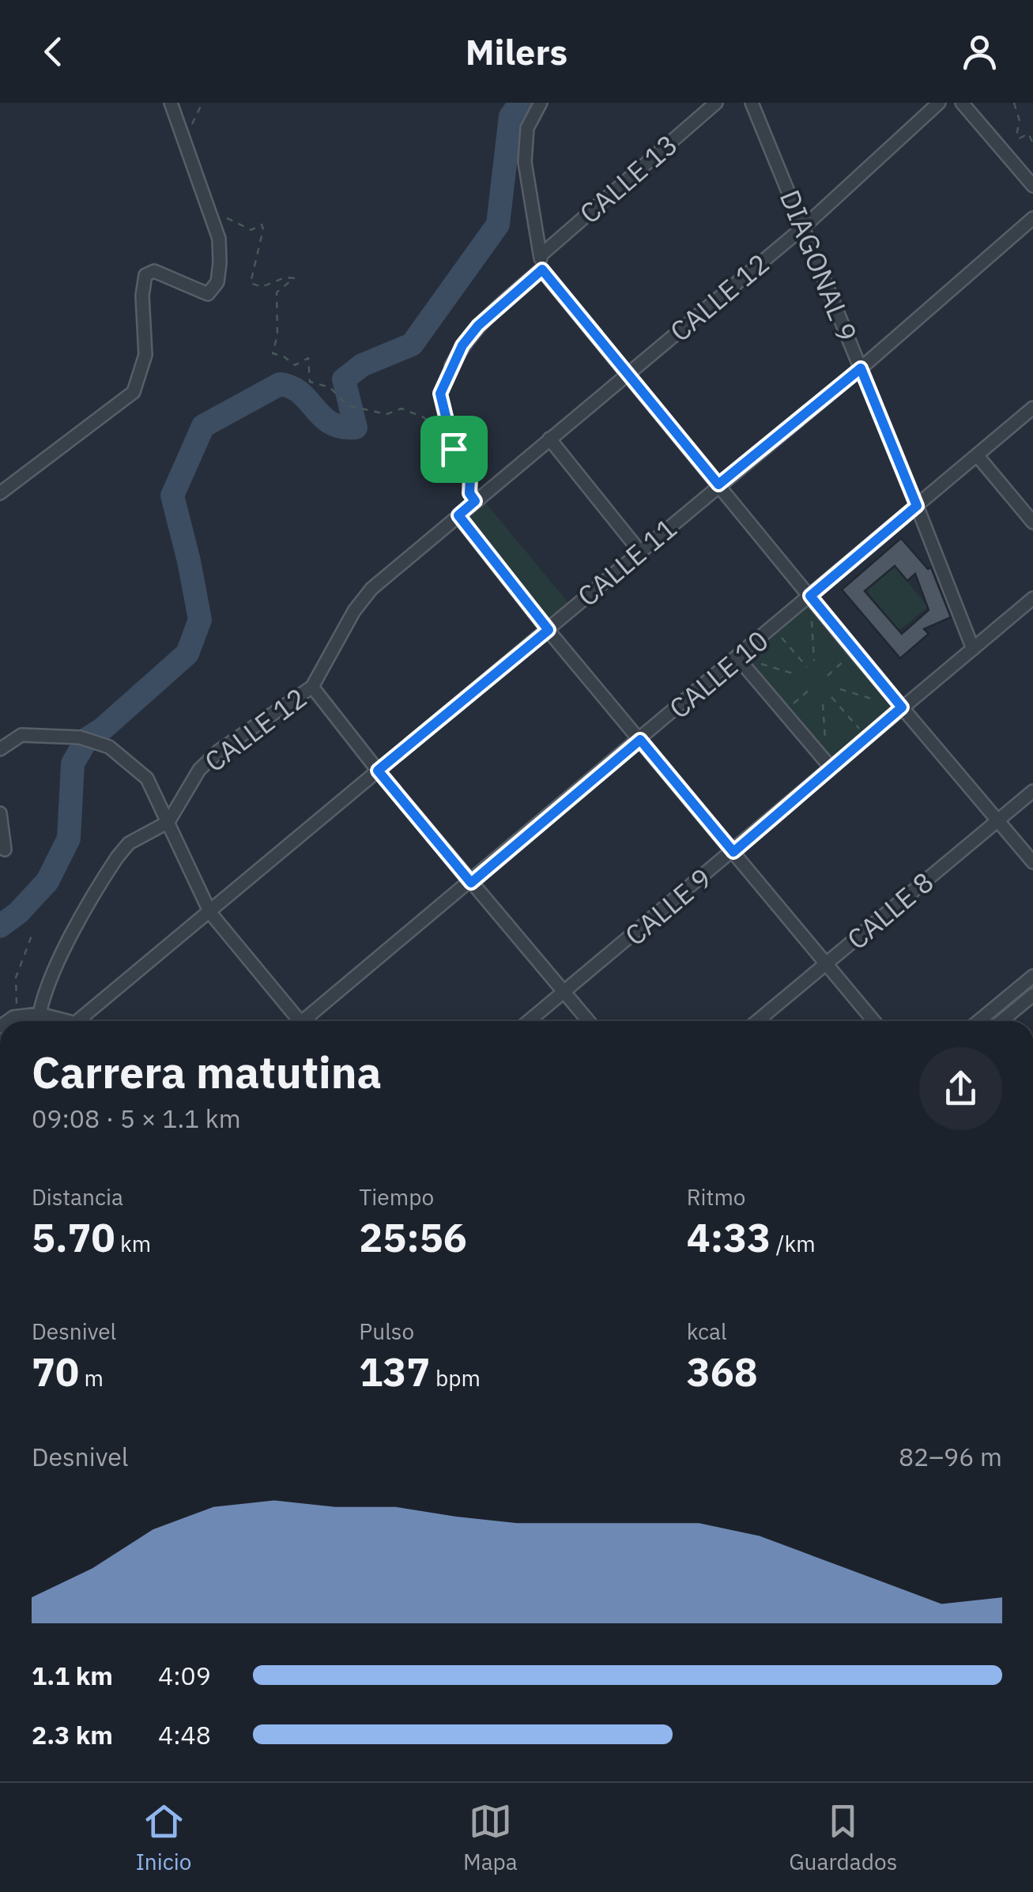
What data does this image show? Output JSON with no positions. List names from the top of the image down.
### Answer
{
  "streets": {
    "street": [
      "CALLE 13",
      "DIAGONAL 9",
      "CALLE 12",
      "CALLE 11",
      "CALLE 10",
      "CALLE 9",
      "CALLE 8"
    ]
  },
  "crossings": [
    ["DIAGONAL 9", "CALLE 12"],
    ["DIAGONAL 9", "CALLE 11"],
    ["DIAGONAL 9", "CALLE 10"],
    ["DIAGONAL 9", "CALLE 9"]
  ],
  "page": {
    "header": "Milers",
    "heading": ["Carrera matutina", "09:08 · 5 × 1.1 km"],
    "stats": [
      ["Distancia", "5.70 km"],
      ["Tiempo", "25:56"],
      ["Ritmo", "4:33 /km"],
      ["Desnivel", "70 m"],
      ["Pulso", "137 bpm"],
      ["kcal", "368"]
    ],
    "chart": ["Desnivel", "82–96 m"],
    "list": [
      {
        "name": "1.1 km",
        "note": "4:09"
      },
      {
        "name": "2.3 km",
        "note": "4:48"
      }
    ],
    "tabs": ["Inicio", "Mapa", "Guardados"]
  }
}
